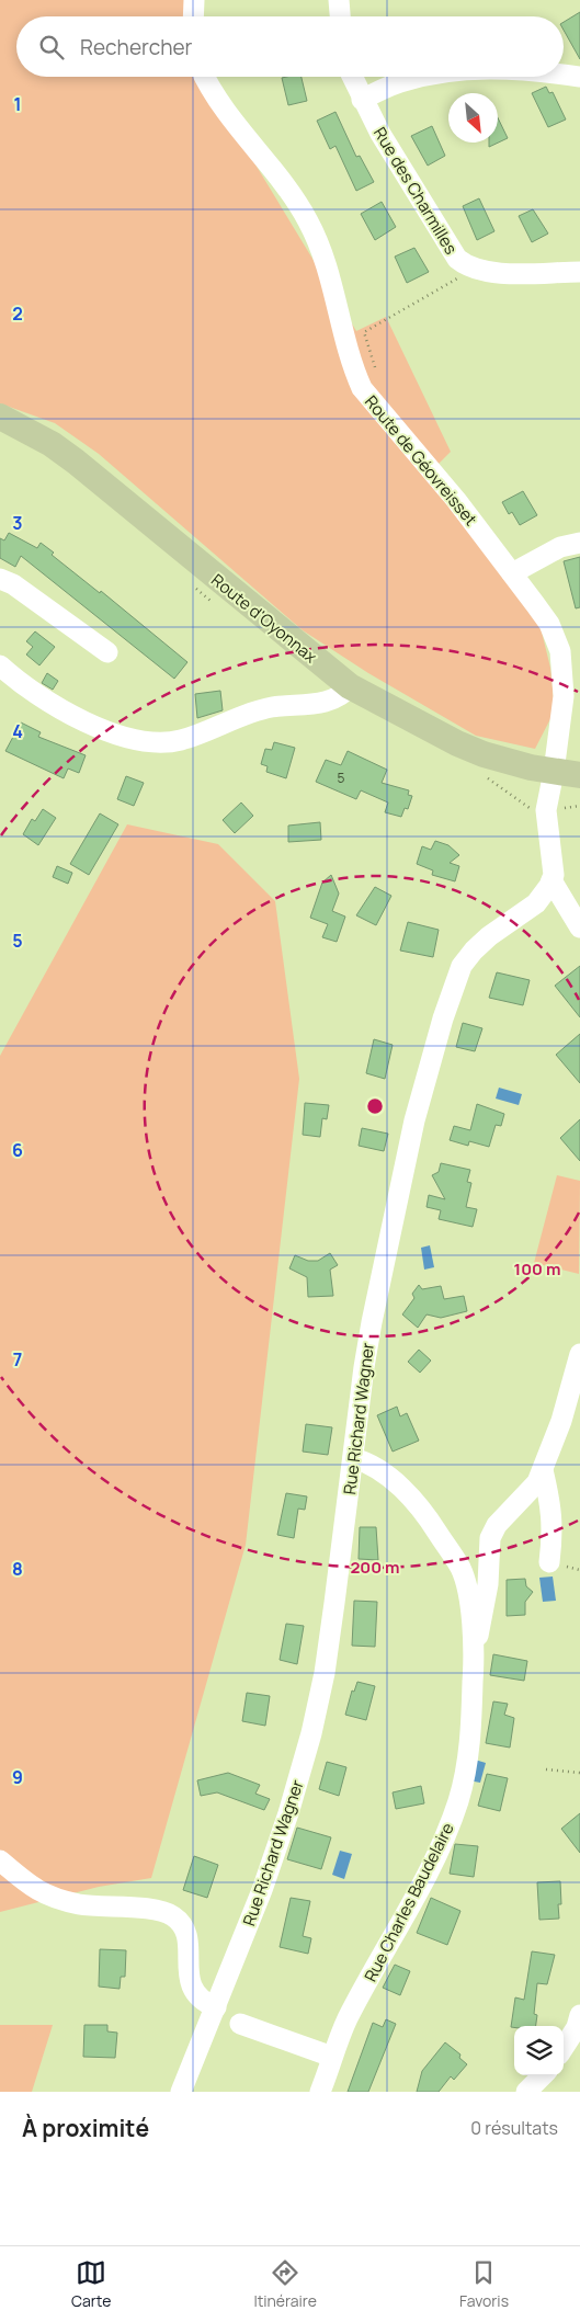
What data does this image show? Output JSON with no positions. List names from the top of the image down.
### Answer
{
  "streets": {
    "main road": ["Route d'Oyonnax"],
    "street": [
      "Rue des Charmilles",
      "Route de Géovreisset",
      "Rue Richard Wagner",
      "Rue Charles Baudelaire"
    ]
  },
  "crossings": [
    ["Route de Géovreisset", "Route d'Oyonnax"],
    ["Rue Richard Wagner", "Rue Charles Baudelaire"]
  ],
  "house_numbers": ["5"],
  "north": "bottom right",
  "page": {
    "search": "Rechercher",
    "heading": ["À proximité", "0 résultats"],
    "nav": ["Carte", "Itinéraire", "Favoris"]
  },
  "grid": {
    "rows": [
      "1",
      "2",
      "3",
      "4",
      "5",
      "6",
      "7",
      "8",
      "9"
    ]
  },
  "rings": ["100 m", "200 m"]
}
